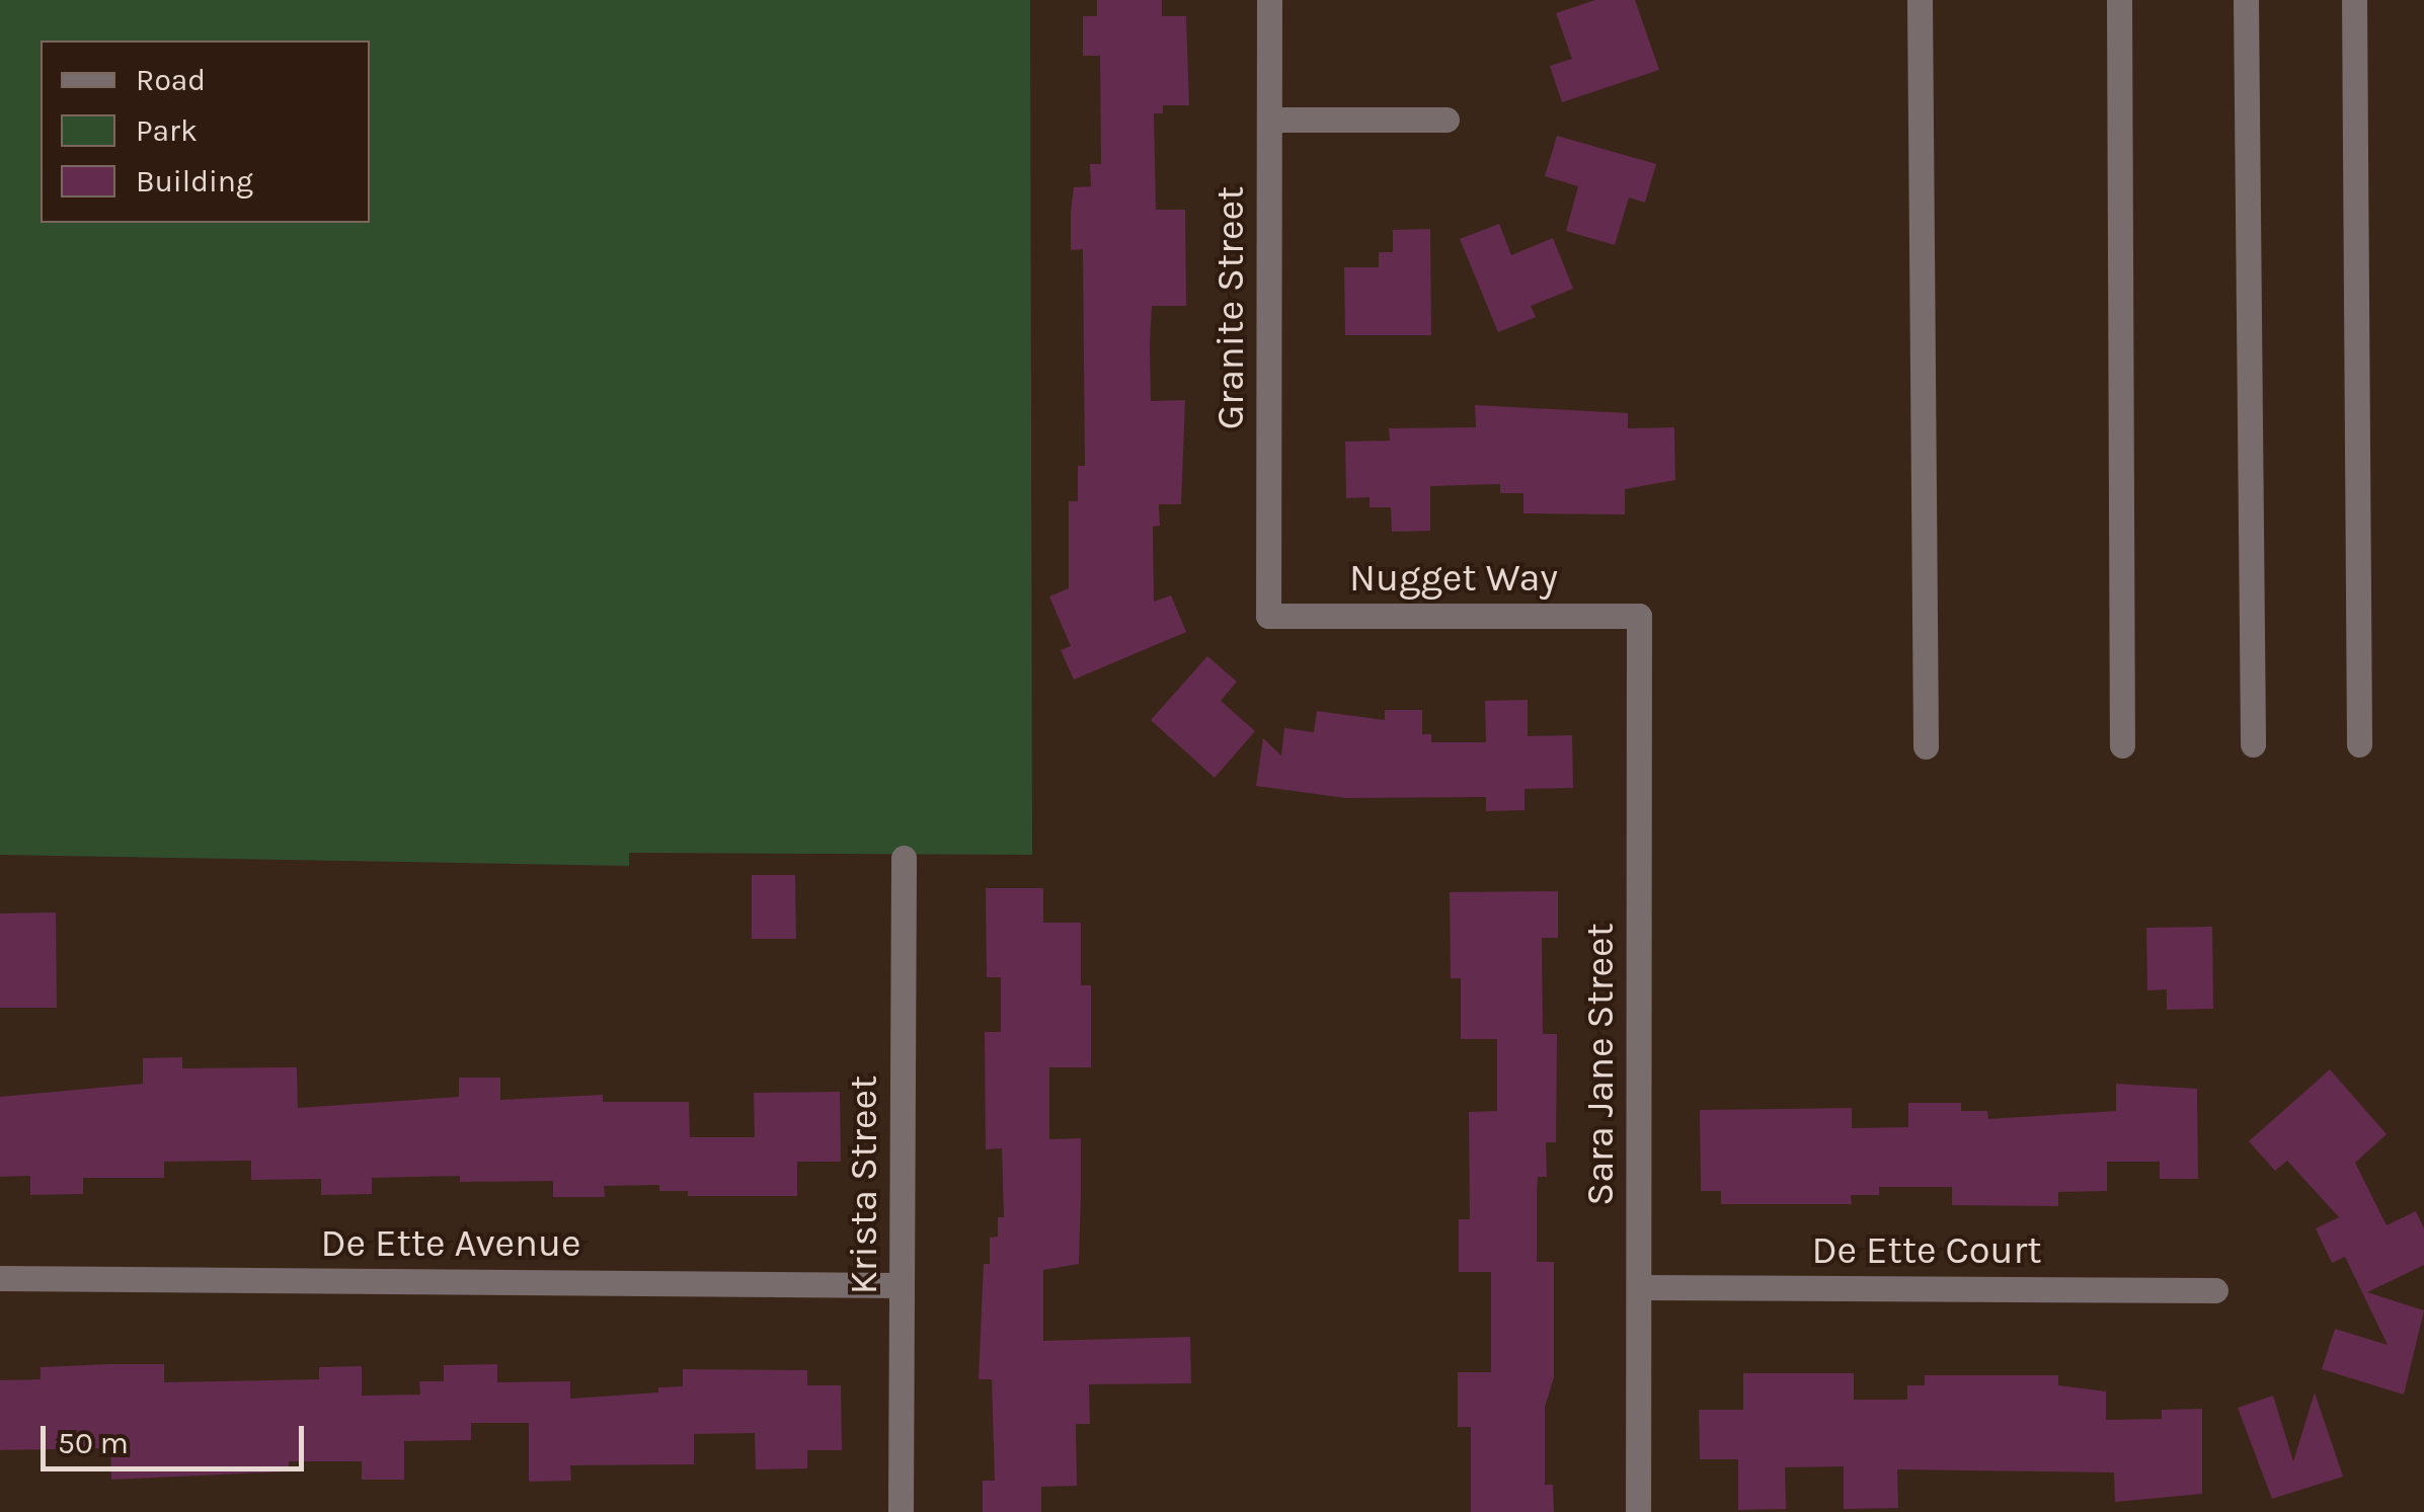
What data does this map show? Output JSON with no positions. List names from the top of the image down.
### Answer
{
  "streets": {
    "street": [
      "Granite Street",
      "Nugget Way",
      "Sara Jane Street",
      "Krista Street",
      "De Ette Avenue",
      "De Ette Court"
    ]
  },
  "crossings": [
    ["Granite Street", "Nugget Way"],
    ["Nugget Way", "Sara Jane Street"],
    ["Sara Jane Street", "De Ette Court"],
    ["Krista Street", "De Ette Avenue"]
  ],
  "legend": ["Road", "Park", "Building"],
  "scale_bar": "50 m"
}
